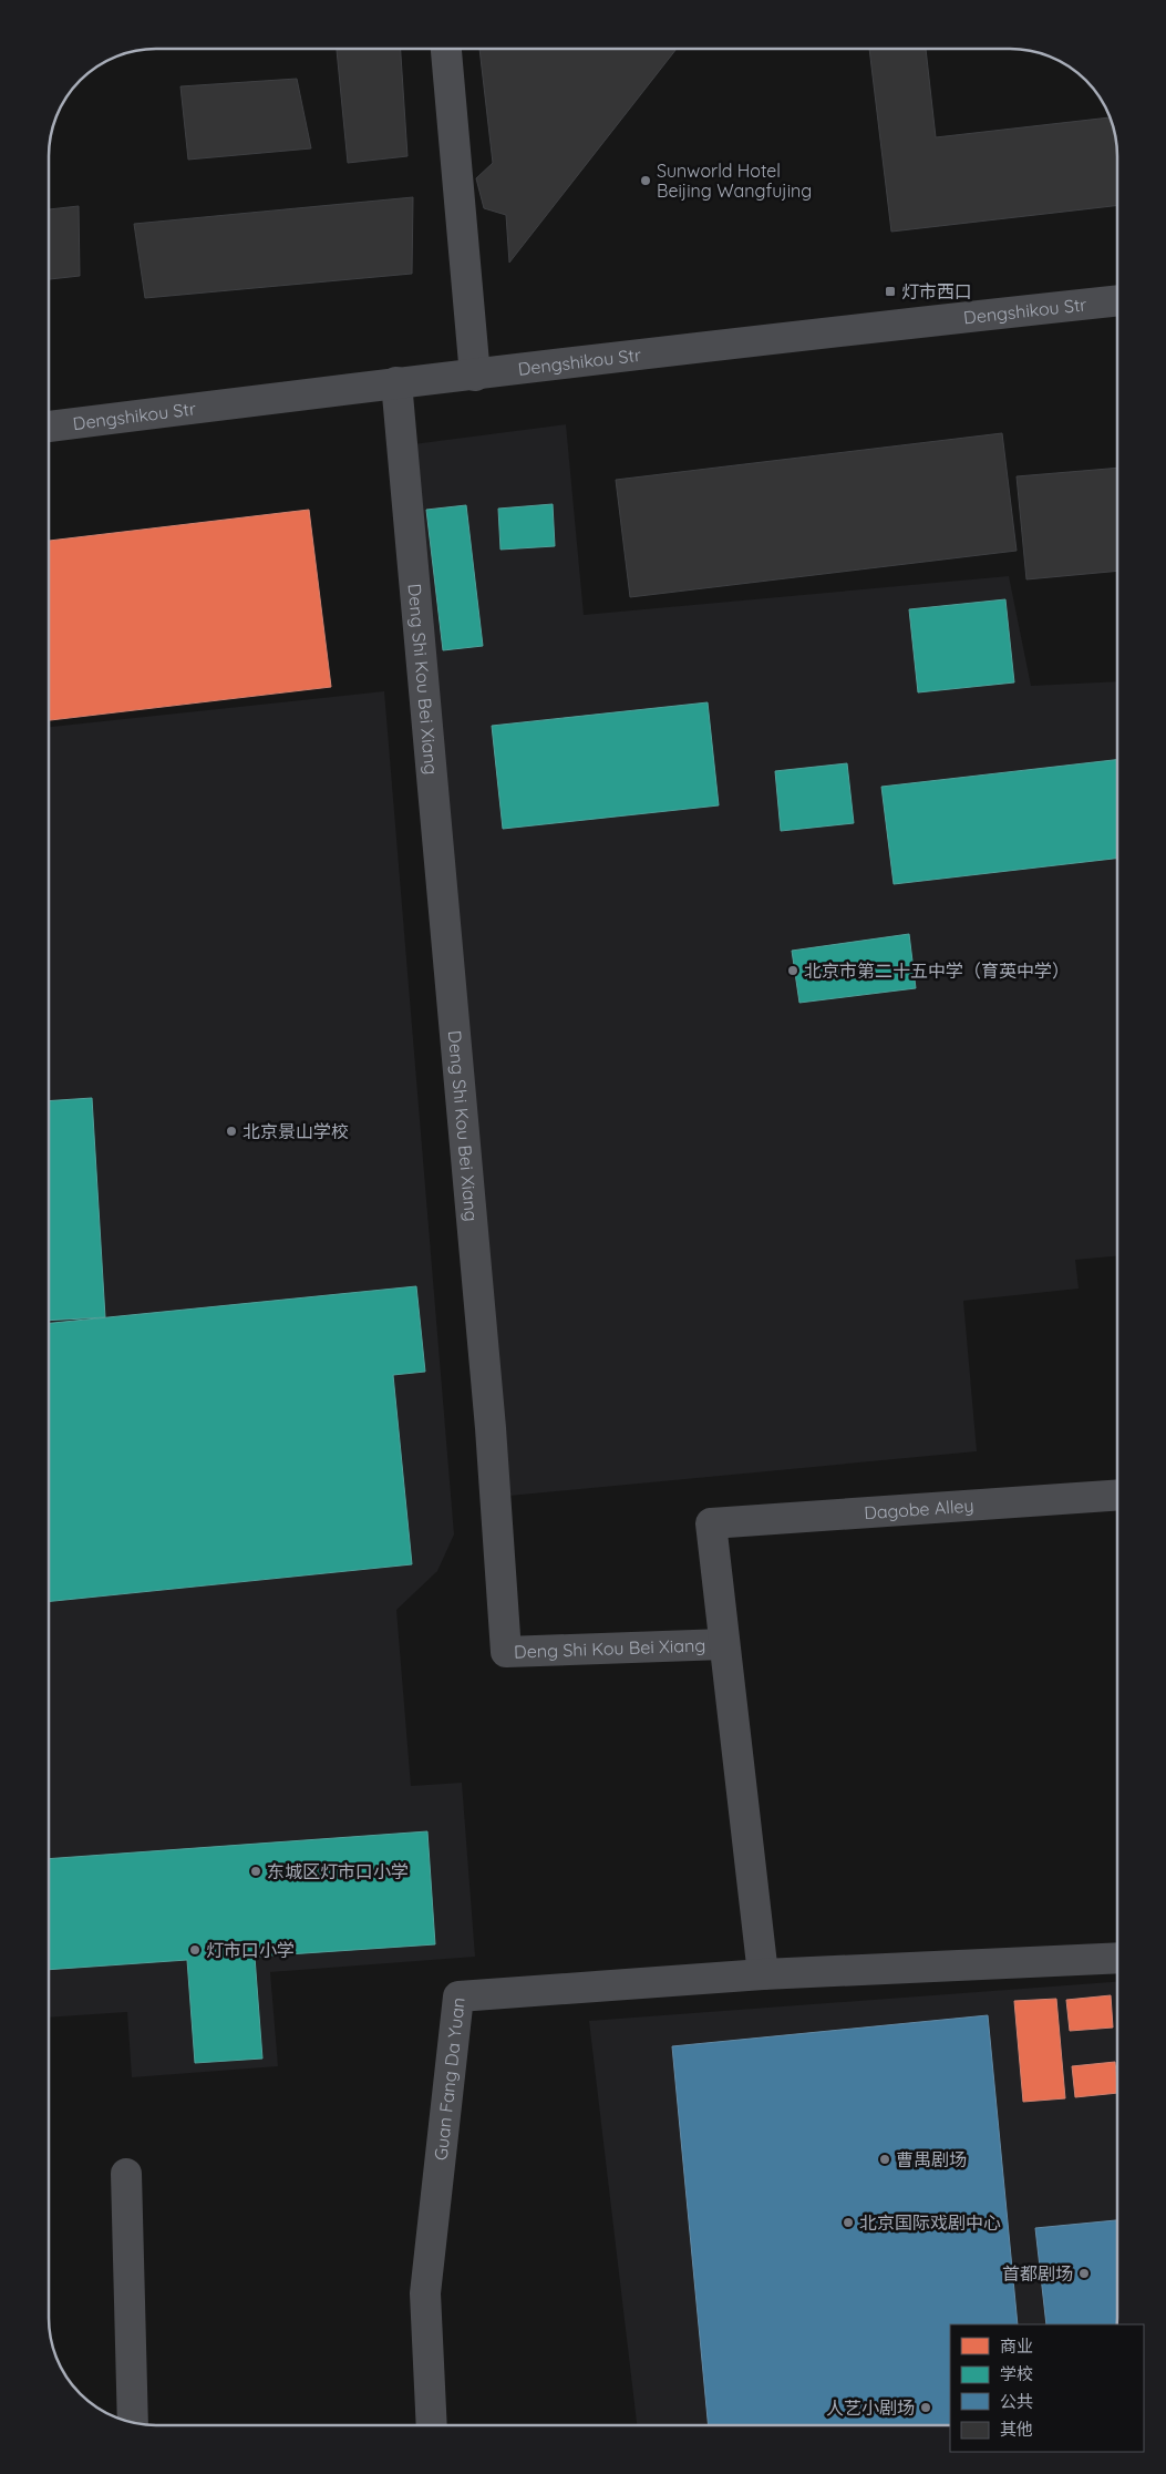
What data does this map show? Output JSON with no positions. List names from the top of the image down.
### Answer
{
  "streets": {
    "street": [
      "Dengshikou Str",
      "Deng Shi Kou Bei Xiang",
      "Dagobe Alley",
      "Guan Fang Da Yuan"
    ]
  },
  "crossings": [
    ["Dengshikou Str", "Deng Shi Kou Bei Xiang"],
    ["Deng Shi Kou Bei Xiang", "Dagobe Alley"]
  ],
  "places": {
    "other": [
      "Sunworld Hotel Beijing Wangfujing",
      "北京市第二十五中学（育英中学）",
      "北京景山学校",
      "东城区灯市口小学",
      "灯市口小学",
      "曹禺剧场",
      "北京国际戏剧中心",
      "首都剧场",
      "人艺小剧场"
    ],
    "transit": ["灯市西口"]
  },
  "legend": [
    "商业",
    "学校",
    "公共",
    "其他"
  ]
}
